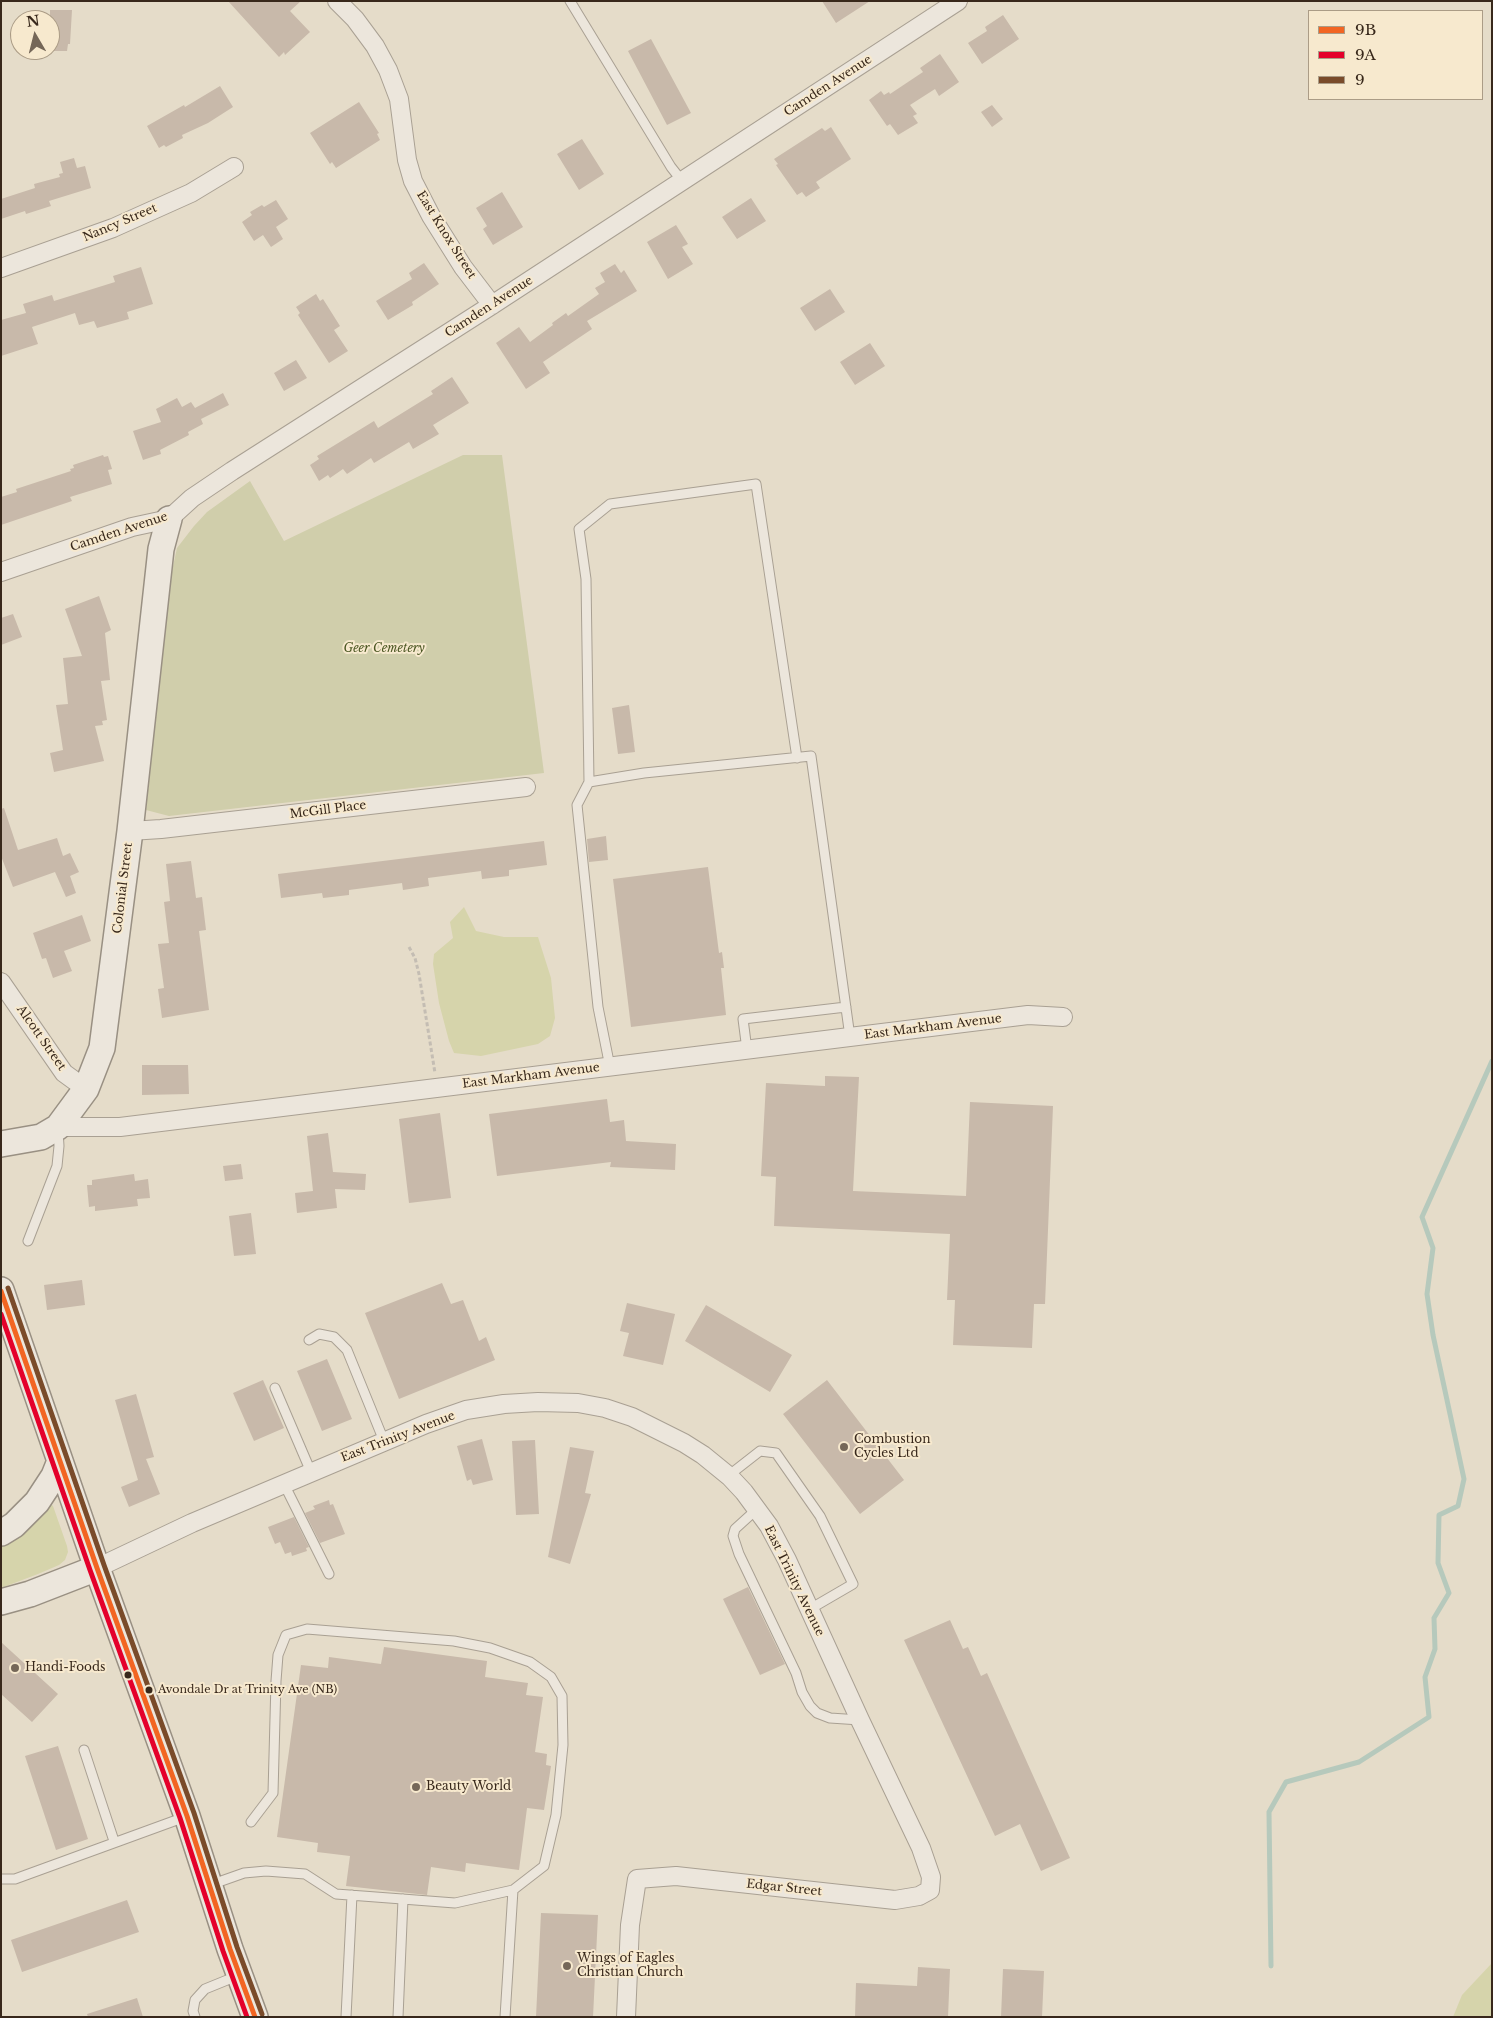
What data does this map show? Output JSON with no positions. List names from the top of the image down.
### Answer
{
  "streets": {
    "street": [
      "Camden Avenue",
      "Nancy Street",
      "East Knox Street",
      "McGill Place",
      "Colonial Street",
      "East Markham Avenue",
      "Alcott Street",
      "East Trinity Avenue",
      "Edgar Street"
    ]
  },
  "crossings": [
    ["Camden Avenue", "East Knox Street"],
    ["Camden Avenue", "Colonial Street"],
    ["McGill Place", "Colonial Street"],
    ["Colonial Street", "East Markham Avenue"],
    ["Colonial Street", "Alcott Street"],
    ["East Trinity Avenue", "Edgar Street"]
  ],
  "parks": ["Geer Cemetery"],
  "places": [
    "Combustion Cycles Ltd",
    "Handi-Foods",
    "Avondale Dr at Trinity Ave (NB)",
    "Beauty World",
    "Wings of Eagles Christian Church"
  ],
  "lines": ["transit line 9", "transit line 9B", "transit line 9A"],
  "legend": ["9B", "9A", "9"],
  "north": "top"
}
